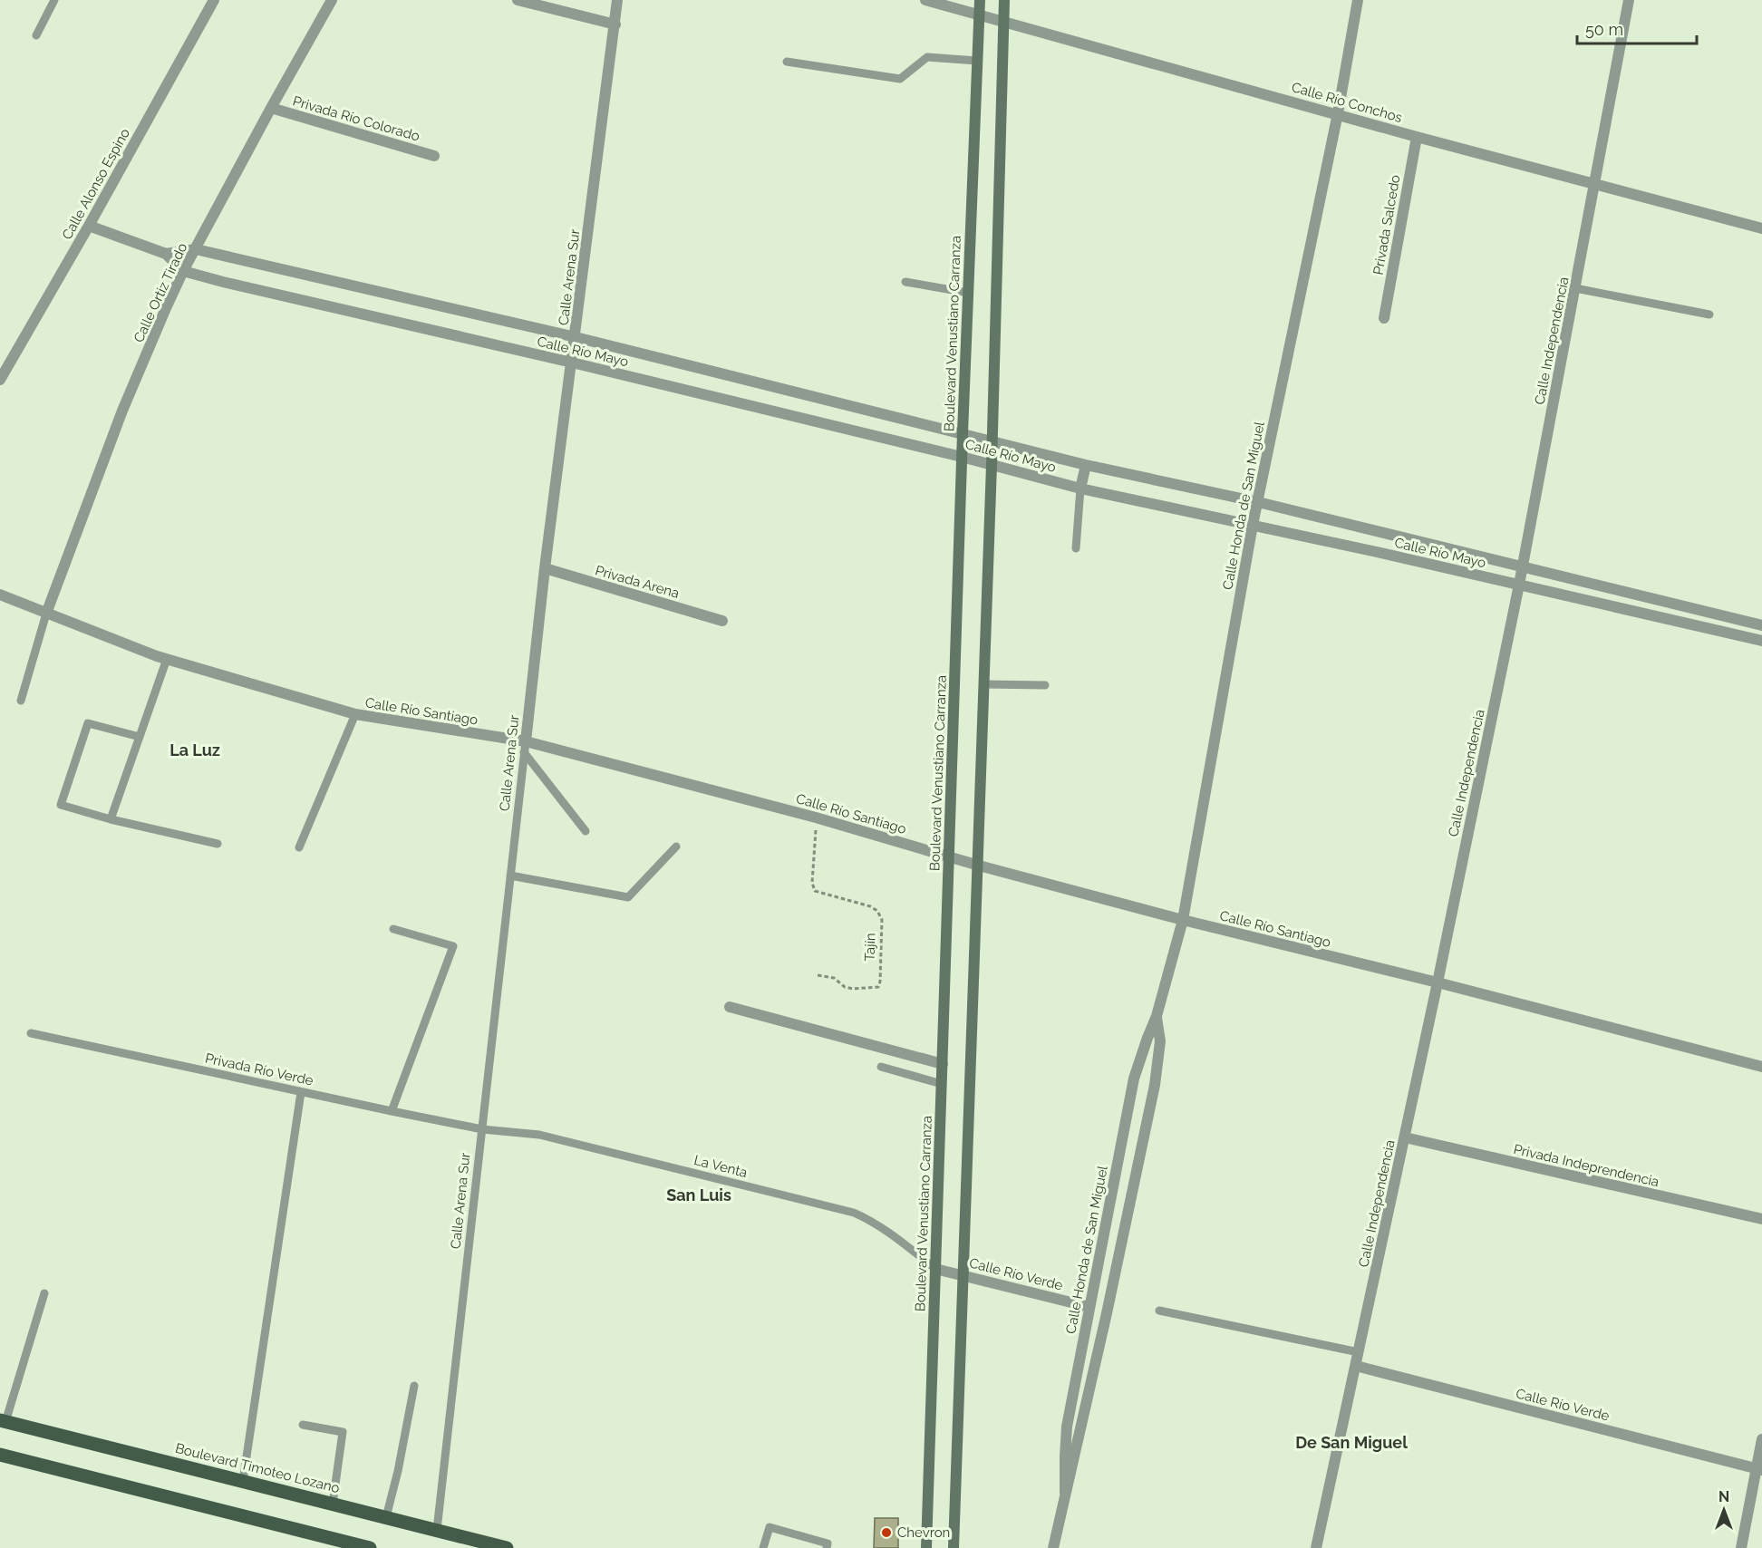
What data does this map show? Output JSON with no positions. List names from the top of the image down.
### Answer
{
  "streets": {
    "main road": ["Boulevard Venustiano Carranza", "Boulevard Timoteo Lozano"],
    "street": [
      "Calle Río Conchos",
      "Privada Río Colorado",
      "Calle Alonso Espino",
      "Privada Salcedo",
      "Calle Arena Sur",
      "Calle Ortiz Tirado",
      "Calle Independencia",
      "Calle Río Mayo",
      "Calle Honda de San Miguel",
      "Privada Arena",
      "Calle Río Santiago",
      "Privada Indeprendencia",
      "Calle Río Verde"
    ],
    "lane": ["Privada Río Verde", "La Venta"],
    "path": ["Tajín"]
  },
  "crossings": [
    ["Calle Río Conchos", "Privada Salcedo"],
    ["Calle Río Conchos", "Boulevard Venustiano Carranza"],
    ["Calle Río Conchos", "Calle Independencia"],
    ["Calle Río Conchos", "Calle Honda de San Miguel"],
    ["Privada Río Colorado", "Calle Ortiz Tirado"],
    ["Calle Alonso Espino", "Calle Río Mayo"],
    ["Calle Arena Sur", "Calle Río Mayo"],
    ["Calle Arena Sur", "Privada Arena"],
    ["Calle Arena Sur", "Calle Río Santiago"],
    ["Calle Arena Sur", "Privada Río Verde"],
    ["Calle Arena Sur", "La Venta"],
    ["Calle Arena Sur", "Boulevard Timoteo Lozano"],
    ["Calle Ortiz Tirado", "Calle Río Mayo"],
    ["Calle Ortiz Tirado", "Calle Río Santiago"],
    ["Boulevard Venustiano Carranza", "Calle Río Mayo"],
    ["Boulevard Venustiano Carranza", "Calle Río Santiago"],
    ["Boulevard Venustiano Carranza", "La Venta"],
    ["Boulevard Venustiano Carranza", "Calle Río Verde"],
    ["Calle Independencia", "Calle Río Mayo"],
    ["Calle Independencia", "Calle Río Santiago"],
    ["Calle Independencia", "Privada Indeprendencia"],
    ["Calle Independencia", "Calle Río Verde"],
    ["Calle Río Mayo", "Calle Honda de San Miguel"],
    ["Calle Honda de San Miguel", "Calle Río Santiago"],
    ["Calle Honda de San Miguel", "Calle Río Verde"],
    ["Calle Río Santiago", "Tajín"],
    ["Privada Río Verde", "La Venta"],
    ["La Venta", "Calle Río Verde"]
  ],
  "districts": ["La Luz", "San Luis", "De San Miguel"],
  "places": ["Chevron"],
  "scale_bar": "50 m",
  "north": "top"
}
